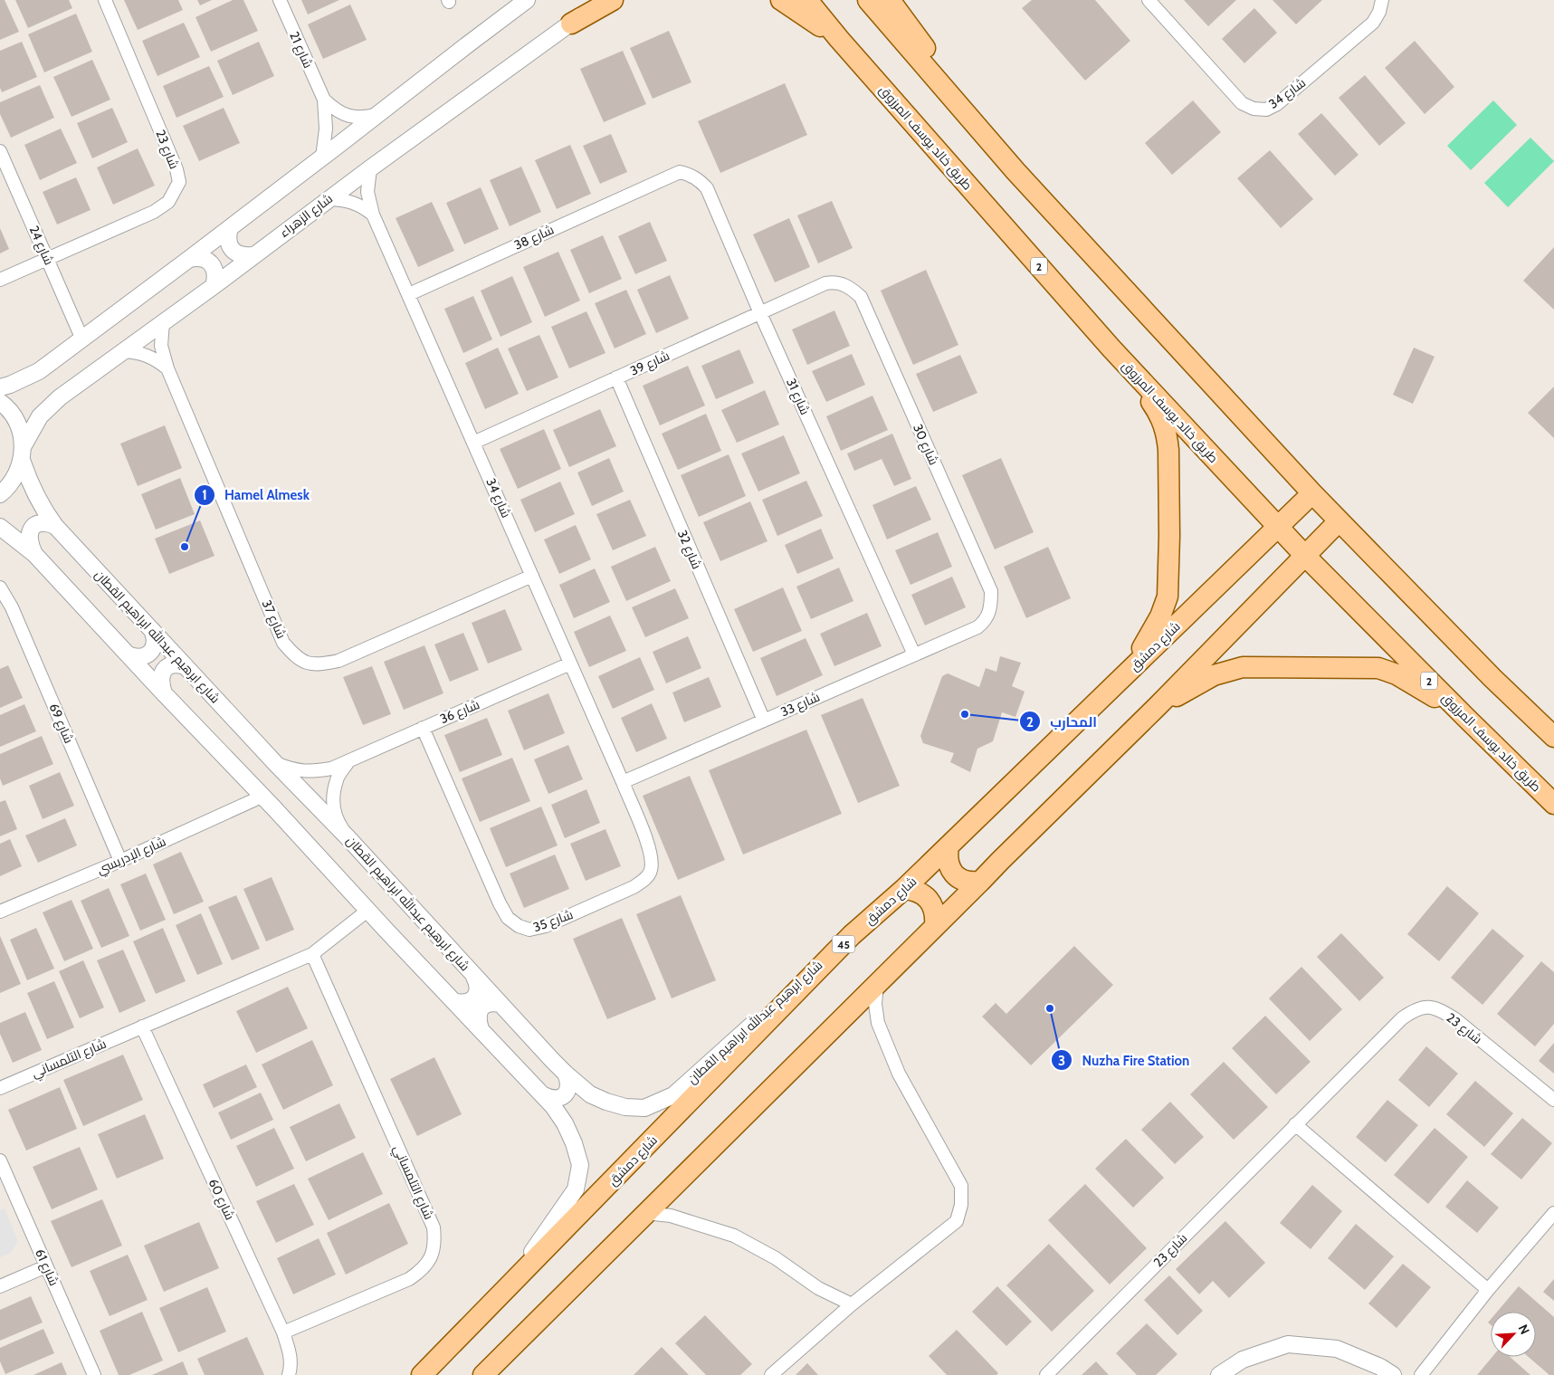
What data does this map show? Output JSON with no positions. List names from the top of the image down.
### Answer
{
  "streets": {
    "main road": [
      "طريق خالد يوسف المرزوق",
      "2",
      "شارع دمشق",
      "45"
    ],
    "street": [
      "شارع 21",
      "شارع 34",
      "شارع 23",
      "شارع الزهراء",
      "شارع 38",
      "شارع 24",
      "شارع 39",
      "شارع 31",
      "شارع 30",
      "شارع 32",
      "شارع 37",
      "شارع ابرهيم عبدالله ابراهيم القطان",
      "شارع 33",
      "شارع 36",
      "شارع 69",
      "شارع الإدريسي",
      "شارع 35",
      "شارع التلمساني",
      "شارع 60",
      "شارع 61"
    ]
  },
  "crossings": [
    ["شارع 34", "شارع الزهراء"],
    ["شارع 34", "شارع 38"],
    ["شارع 34", "شارع 39"],
    ["شارع 34", "شارع 37"],
    ["شارع 34", "شارع 33"],
    ["شارع 34", "شارع 36"],
    ["شارع 34", "شارع 35"],
    ["طريق خالد يوسف المرزوق", "شارع دمشق"],
    ["شارع 23", "شارع 24"],
    ["شارع الزهراء", "شارع 37"],
    ["شارع الزهراء", "شارع ابرهيم عبدالله ابراهيم القطان"],
    ["شارع 38", "شارع 31"],
    ["شارع 39", "شارع 31"],
    ["شارع 39", "شارع 30"],
    ["شارع 39", "شارع 32"],
    ["شارع 31", "شارع 33"],
    ["شارع 30", "شارع 33"],
    ["شارع 32", "شارع 33"],
    ["شارع ابرهيم عبدالله ابراهيم القطان", "شارع دمشق"],
    ["شارع ابرهيم عبدالله ابراهيم القطان", "شارع 36"],
    ["شارع 33", "شارع 35"],
    ["شارع 36", "شارع 35"],
    ["شارع 69", "شارع الإدريسي"],
    ["شارع التلمساني", "شارع 60"]
  ],
  "places": ["Hamel Almesk", "المحارب", "Nuzha Fire Station"],
  "north": "top right"
}
